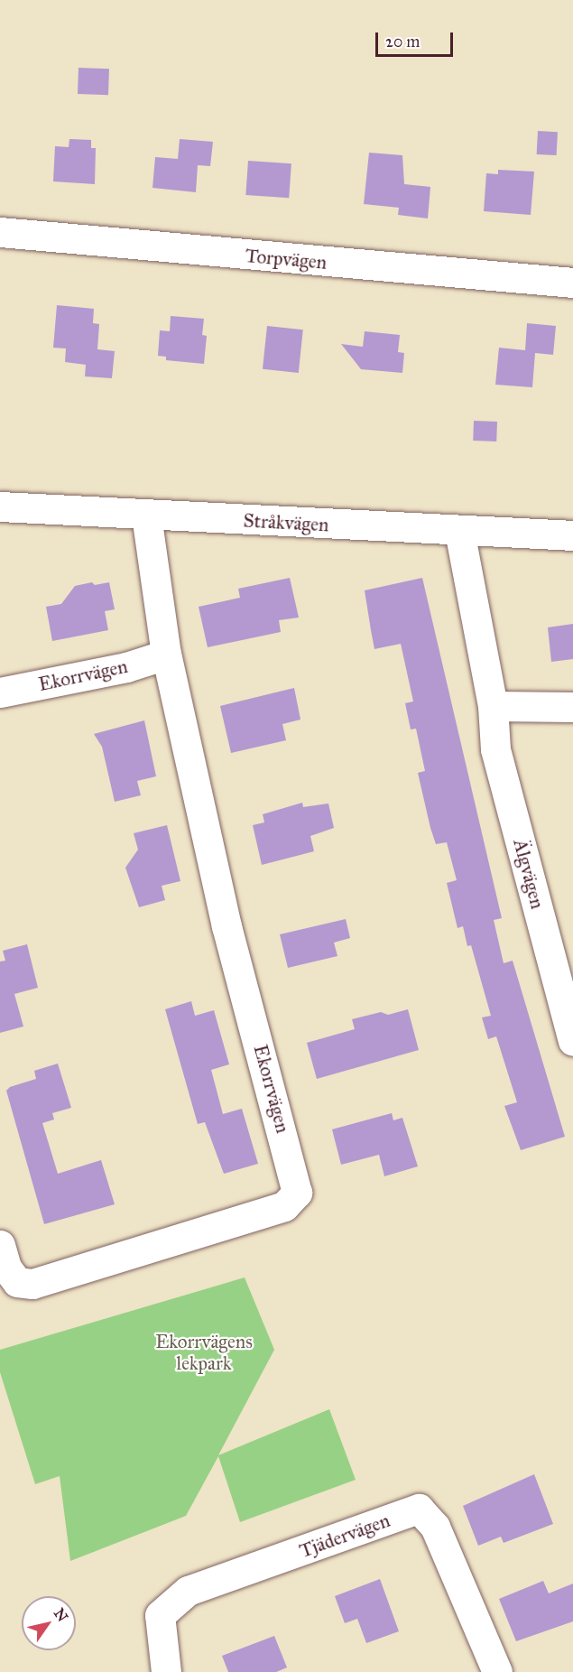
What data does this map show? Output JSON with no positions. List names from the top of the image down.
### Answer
{
  "streets": {
    "street": [
      "Torpvägen",
      "Stråkvägen",
      "Ekorrvägen",
      "Älgvägen",
      "Tjädervägen"
    ]
  },
  "crossings": [
    ["Stråkvägen", "Ekorrvägen"],
    ["Stråkvägen", "Älgvägen"]
  ],
  "parks": ["Ekorrvägens lekpark"],
  "scale_bar": "20 m",
  "north": "top right"
}
